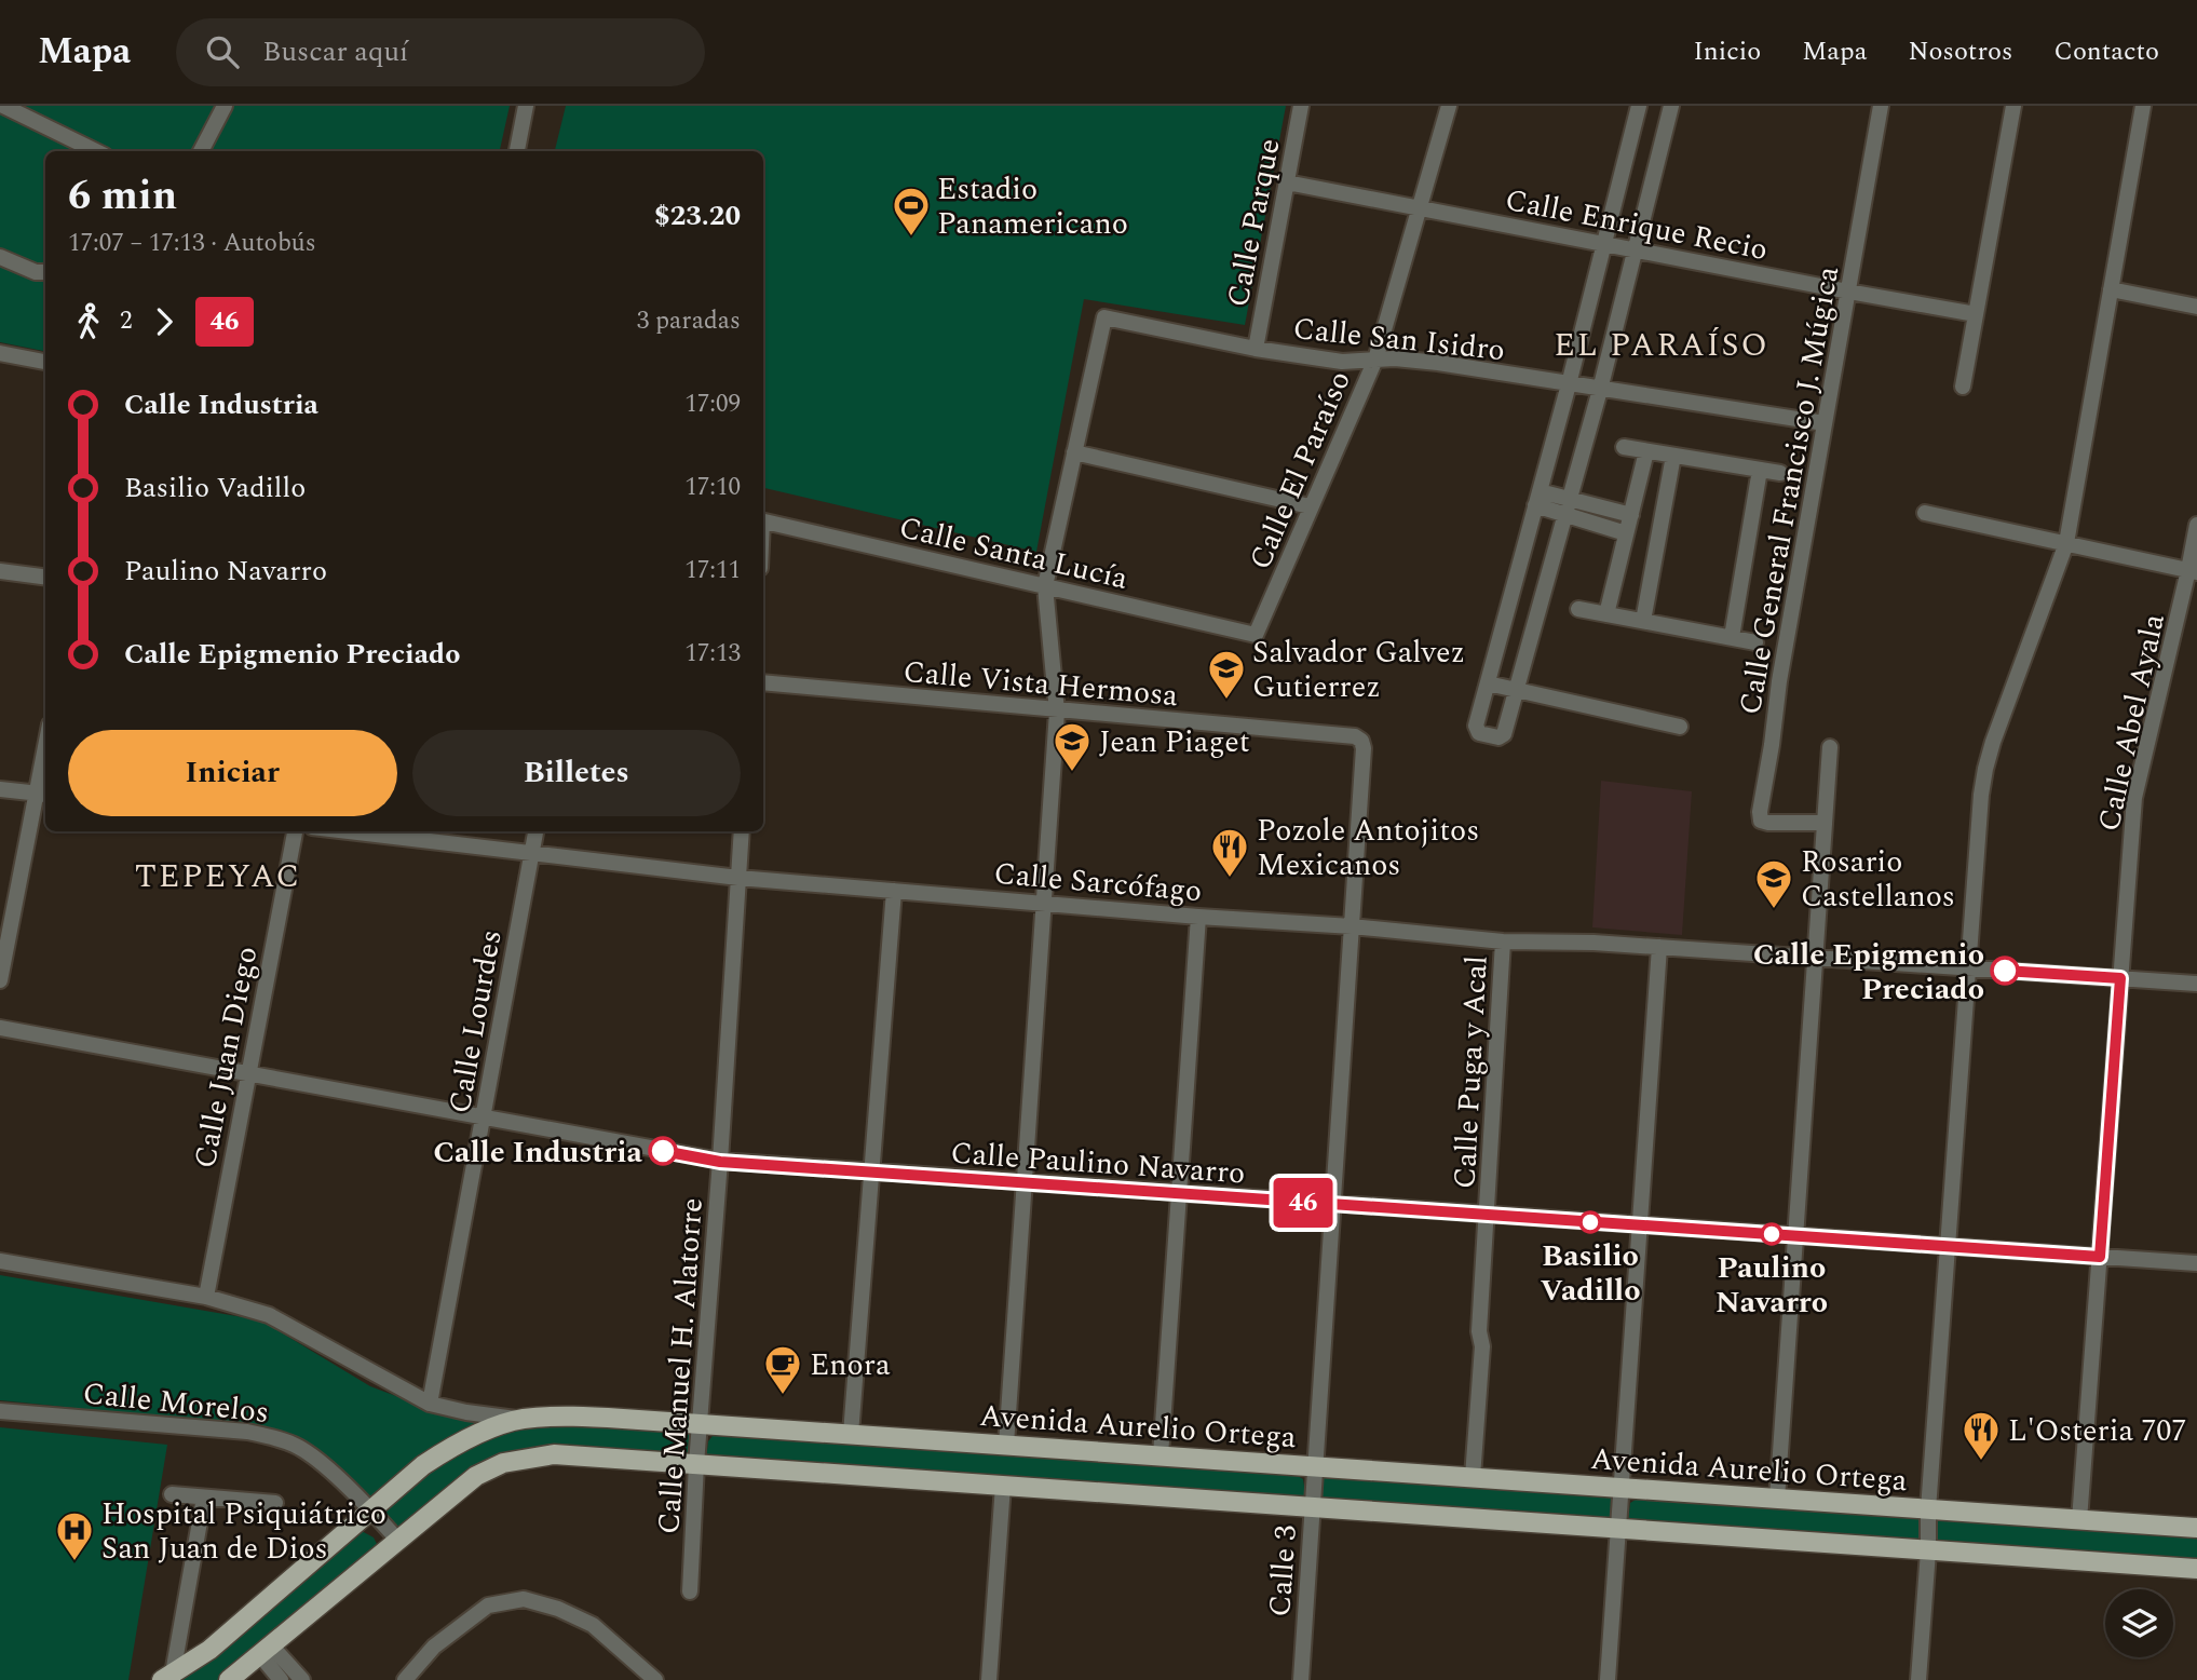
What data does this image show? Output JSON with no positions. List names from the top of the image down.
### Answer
{
  "streets": {
    "main road": ["Avenida Aurelio Ortega"],
    "street": [
      "Calle Parque",
      "Calle Enrique Recio",
      "Calle San Isidro",
      "Calle El Paraíso",
      "Calle General Francisco J. Múgica",
      "Calle Santa Lucía",
      "Calle Vista Hermosa",
      "Calle Abel Ayala",
      "Calle Sarcófago",
      "Calle Lourdes",
      "Calle Juan Diego",
      "Calle Puga y Acal",
      "Calle Paulino Navarro",
      "Calle Manuel H. Alatorre",
      "Calle Morelos",
      "Calle 3"
    ]
  },
  "crossings": [
    ["Calle Parque", "Calle Enrique Recio"],
    ["Calle Parque", "Calle San Isidro"],
    ["Calle Enrique Recio", "Calle El Paraíso"],
    ["Calle Enrique Recio", "Calle General Francisco J. Múgica"],
    ["Calle San Isidro", "Calle El Paraíso"],
    ["Calle San Isidro", "Calle General Francisco J. Múgica"],
    ["Calle El Paraíso", "Calle Santa Lucía"],
    ["Calle Vista Hermosa", "Calle 3"],
    ["Calle Abel Ayala", "Calle Sarcófago"],
    ["Calle Abel Ayala", "Calle Paulino Navarro"],
    ["Calle Abel Ayala", "Avenida Aurelio Ortega"],
    ["Calle Sarcófago", "Calle Lourdes"],
    ["Calle Sarcófago", "Calle Puga y Acal"],
    ["Calle Sarcófago", "Calle Manuel H. Alatorre"],
    ["Calle Sarcófago", "Calle 3"],
    ["Calle Puga y Acal", "Calle Paulino Navarro"],
    ["Calle Puga y Acal", "Avenida Aurelio Ortega"],
    ["Calle Paulino Navarro", "Calle Manuel H. Alatorre"],
    ["Calle Paulino Navarro", "Calle 3"],
    ["Calle Manuel H. Alatorre", "Avenida Aurelio Ortega"],
    ["Calle Morelos", "Avenida Aurelio Ortega"],
    ["Avenida Aurelio Ortega", "Calle 3"]
  ],
  "districts": ["EL PARAÍSO", "TEPEYAC"],
  "places": {
    "sports": ["Estadio Panamericano"],
    "school or university": ["Salvador Galvez Gutierrez", "Jean Piaget", "Rosario Castellanos"],
    "restaurant": ["Pozole Antojitos Mexicanos", "L'Osteria 707"],
    "other": [
      "Calle Epigmenio Preciado",
      "Calle Industria",
      "Basilio Vadillo",
      "Paulino Navarro"
    ],
    "cafe": ["Enora"],
    "hospital": ["Hospital Psiquiátrico San Juan de Dios"]
  },
  "lines": ["bus line 46"],
  "page": {
    "header": "Mapa",
    "search": "Buscar aquí",
    "nav": [
      "Inicio",
      "Mapa",
      "Nosotros",
      "Contacto"
    ],
    "on_map": "46",
    "heading": ["6 min", "17:07 – 17:13 · Autobús", "$23.20"],
    "legs": ["2", "46", "3 paradas"],
    "list": [
      {
        "name": "Calle Industria",
        "value": "17:09"
      },
      {
        "name": "Basilio Vadillo",
        "value": "17:10"
      },
      {
        "name": "Paulino Navarro",
        "value": "17:11"
      },
      {
        "name": "Calle Epigmenio Preciado",
        "value": "17:13"
      }
    ],
    "buttons": ["Iniciar", "Billetes"]
  }
}
